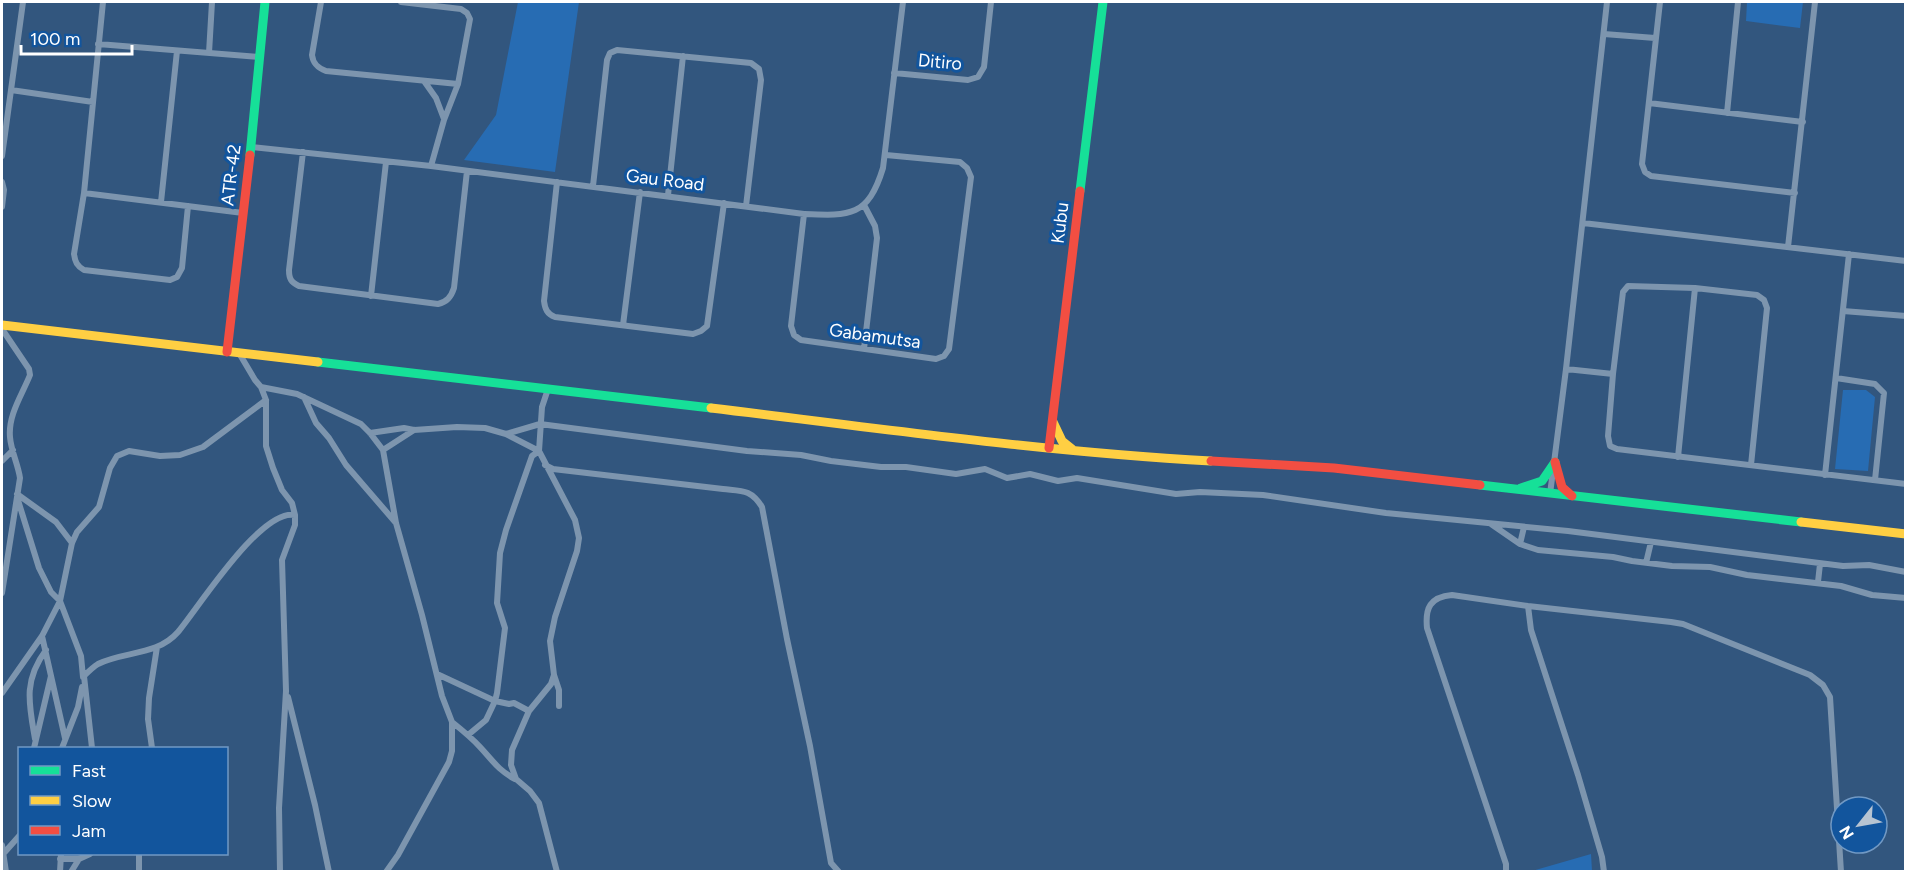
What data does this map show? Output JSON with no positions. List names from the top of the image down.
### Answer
{
  "streets": {
    "main road": ["ATR-42", "Kubu"],
    "street": ["Ditiro", "Gau Road", "Gabamutsa"]
  },
  "crossings": [
    ["ATR-42", "Gau Road"],
    ["Gau Road", "Gabamutsa"]
  ],
  "legend": ["Fast", "Slow", "Jam"],
  "scale_bar": "100 m",
  "north": "bottom left"
}
